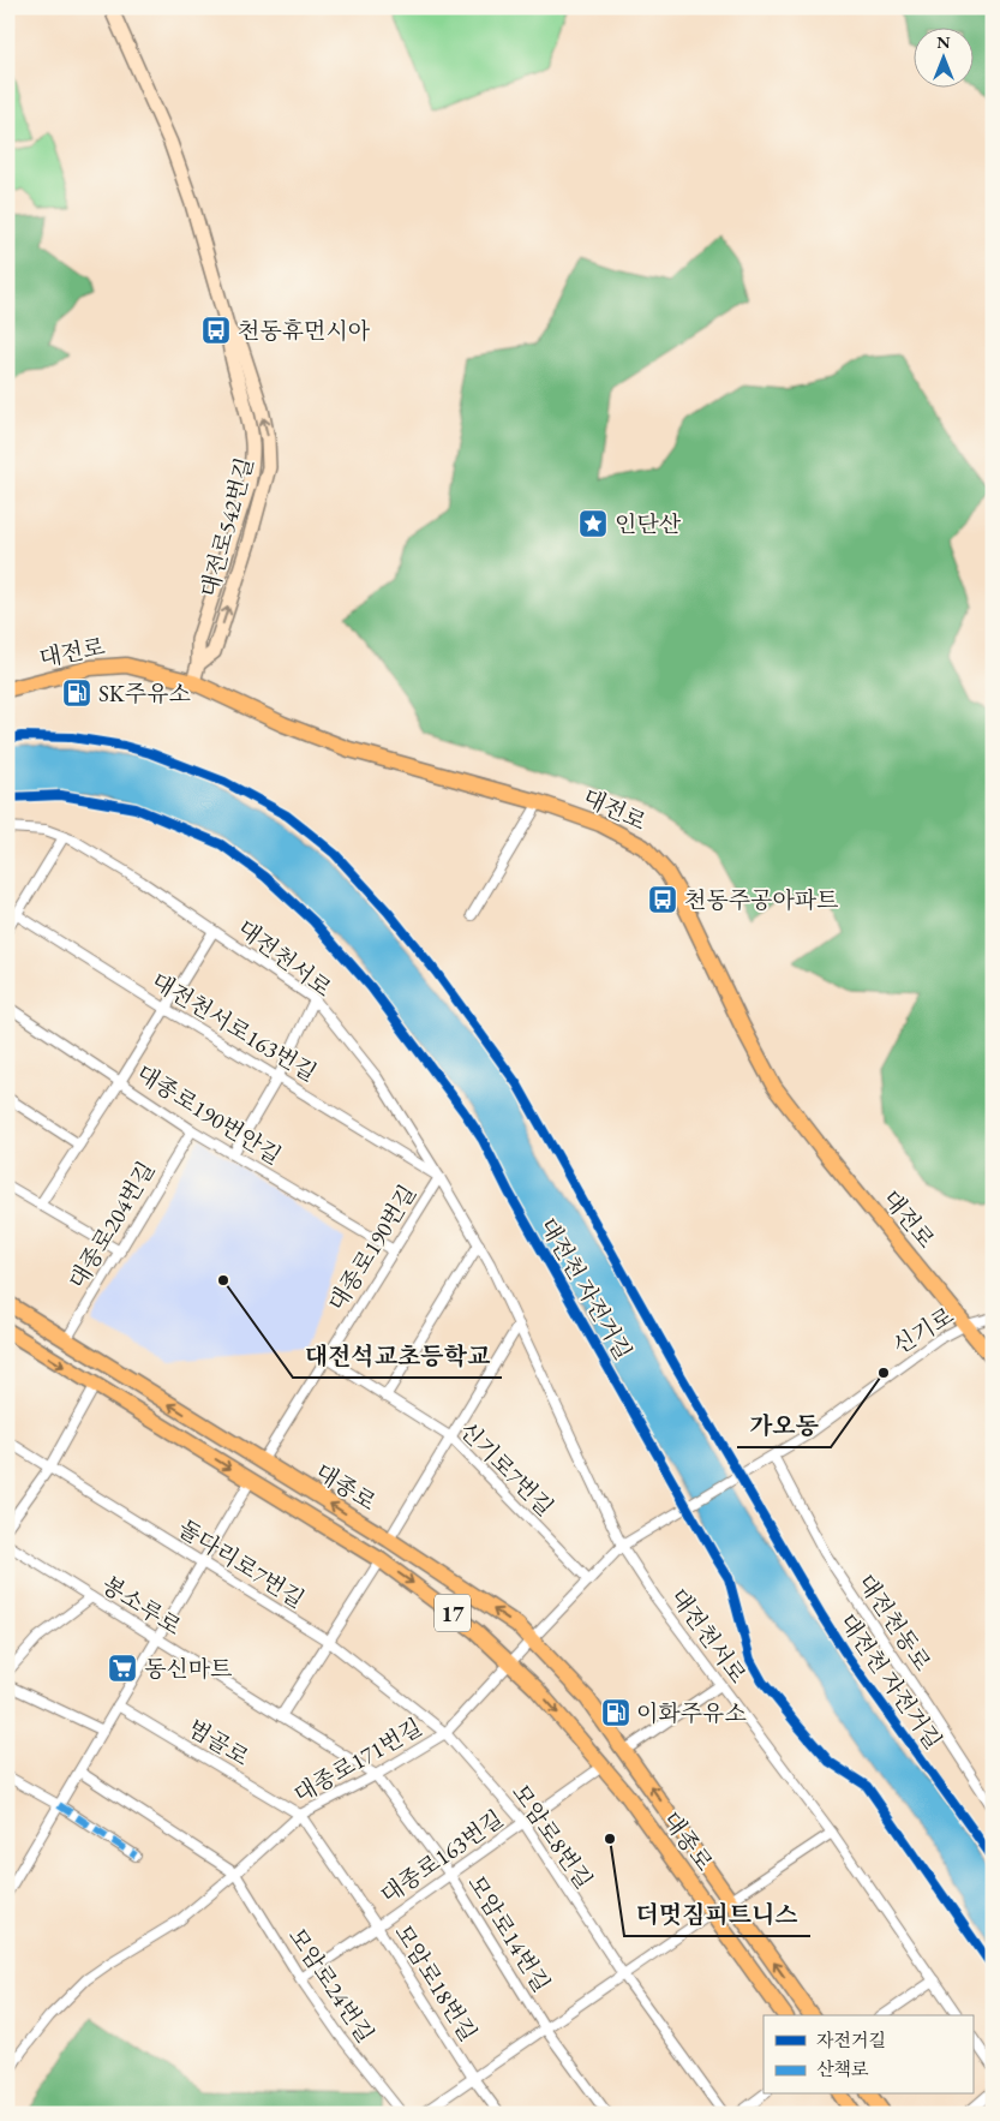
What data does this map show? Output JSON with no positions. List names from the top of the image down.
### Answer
{
  "streets": {
    "main road": [
      "대전로542번길",
      "대전로",
      "대종로",
      "17"
    ],
    "street": [
      "대전천서로",
      "대전천서로163번길",
      "대종로190번안길",
      "대종로204번길",
      "대종로190번길",
      "신기로",
      "신기로7번길",
      "돌다리로7번길",
      "봉소루로",
      "대전천동로",
      "범골로",
      "대종로171번길",
      "모암로8번길",
      "대종로163번길",
      "모암로14번길",
      "모암로18번길",
      "모암로24번길"
    ],
    "cycle path": ["대전천 자전거길"]
  },
  "crossings": [
    ["대전로542번길", "대전로"],
    ["대전로", "신기로"],
    ["대전천서로", "대전천서로163번길"],
    ["대전천서로", "대종로190번길"],
    ["대전천서로", "대종로171번길"],
    ["대전천서로163번길", "대종로190번길"],
    ["대종로190번안길", "대종로204번길"],
    ["대종로190번안길", "대종로190번길"],
    ["대종로204번길", "대종로"],
    ["대종로190번길", "신기로7번길"],
    ["대종로190번길", "대종로"],
    ["신기로", "대전천동로"],
    ["신기로", "대종로171번길"],
    ["신기로7번길", "대종로171번길"],
    ["대종로", "대종로171번길"],
    ["대종로", "대종로163번길"],
    ["돌다리로7번길", "대종로171번길"],
    ["돌다리로7번길", "모암로8번길"],
    ["봉소루로", "대종로171번길"],
    ["봉소루로", "모암로14번길"],
    ["범골로", "대종로171번길"],
    ["범골로", "모암로18번길"],
    ["대종로171번길", "모암로8번길"],
    ["대종로171번길", "모암로14번길"],
    ["대종로171번길", "모암로18번길"],
    ["대종로171번길", "모암로24번길"],
    ["모암로8번길", "대종로163번길"],
    ["대종로163번길", "모암로14번길"],
    ["대종로163번길", "모암로18번길"],
    ["대종로163번길", "모암로24번길"]
  ],
  "places": {
    "bus stop": ["천동휴먼시아", "천동주공아파트"],
    "place": ["인단산"],
    "fuel station": ["SK주유소", "이화주유소"],
    "other": ["대전석교초등학교", "가오동", "더멋짐피트니스"],
    "supermarket": ["동신마트"]
  },
  "legend": ["자전거길", "산책로"],
  "north": "top"
}
